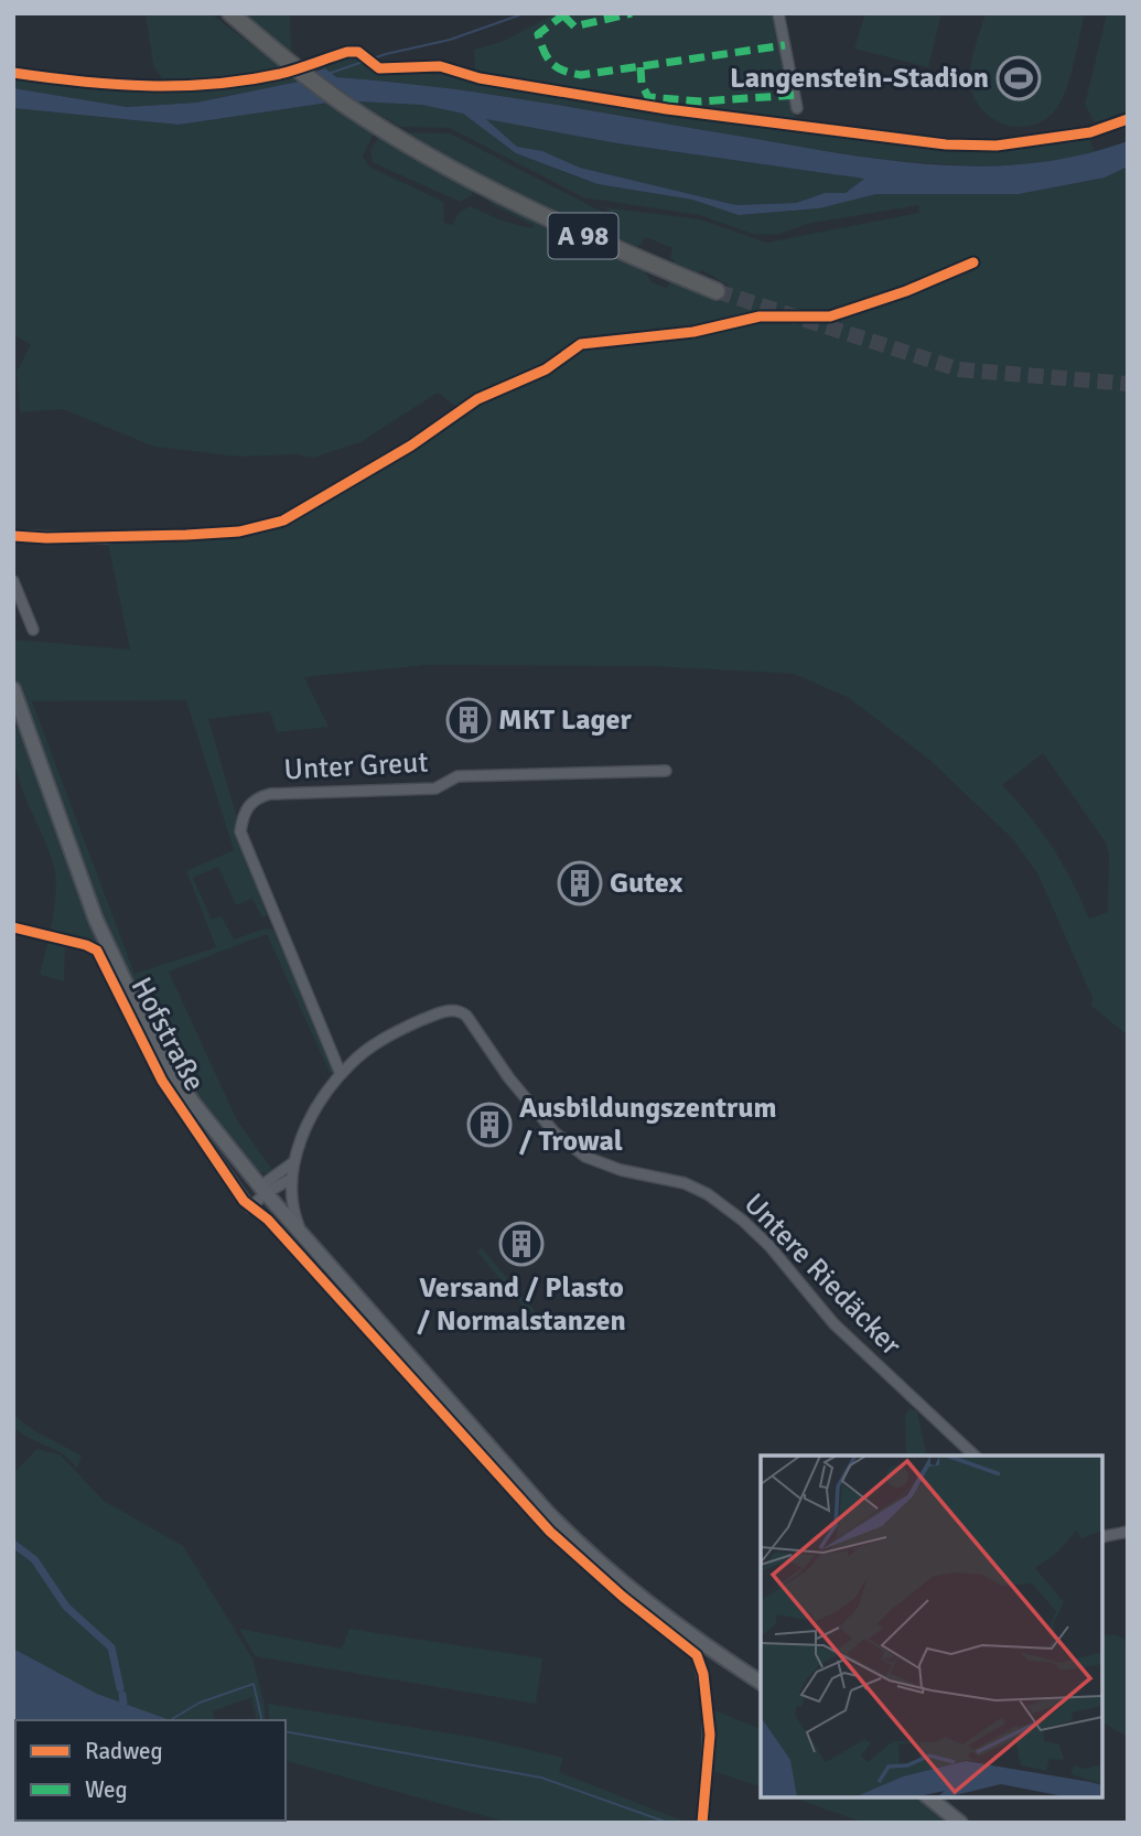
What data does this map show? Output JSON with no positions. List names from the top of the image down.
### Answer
{
  "streets": {
    "highway": ["A 98"],
    "street": ["Unter Greut", "Hofstraße", "Untere Riedäcker"]
  },
  "crossings": [
    ["Unter Greut", "Untere Riedäcker"],
    ["Hofstraße", "Untere Riedäcker"]
  ],
  "places": {
    "sports": ["Langenstein-Stadion"],
    "building": [
      "MKT Lager",
      "Gutex",
      "Ausbildungszentrum / Trowal",
      "Versand / Plasto / Normalstanzen"
    ]
  },
  "legend": ["Radweg", "Weg"]
}
